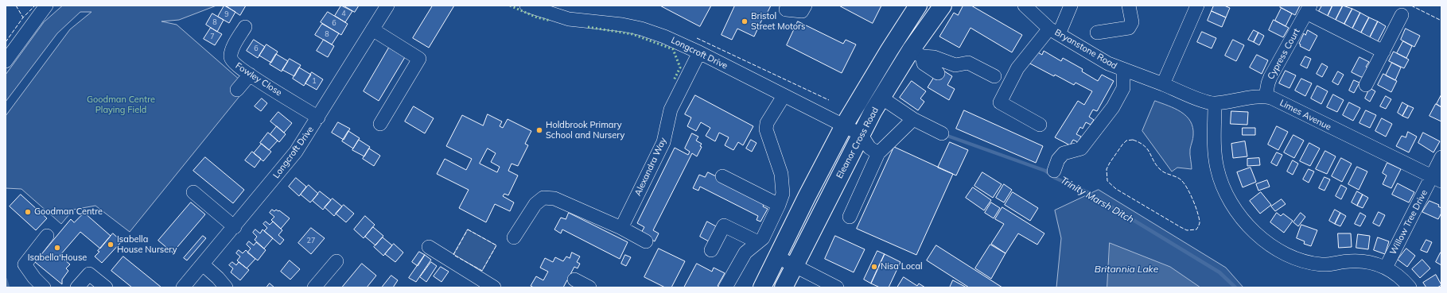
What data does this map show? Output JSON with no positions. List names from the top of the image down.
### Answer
{
  "streets": {
    "main road": ["Eleanor Cross Road"],
    "street": [
      "Bryanstone Road",
      "Longcroft Drive",
      "Cypress Court",
      "Fowley Close",
      "Limes Avenue",
      "Alexandra Way",
      "Willow Tree Drive"
    ]
  },
  "crossings": [
    ["Bryanstone Road", "Limes Avenue"],
    ["Longcroft Drive", "Fowley Close"],
    ["Longcroft Drive", "Eleanor Cross Road"],
    ["Longcroft Drive", "Alexandra Way"],
    ["Cypress Court", "Limes Avenue"],
    ["Limes Avenue", "Willow Tree Drive"]
  ],
  "water": ["Trinity Marsh Ditch", "Britannia Lake"],
  "parks": ["Goodman Centre Playing Field"],
  "places": [
    "Bristol Street Motors",
    "Holdbrook Primary School and Nursery",
    "Goodman Centre",
    "Isabella House Nursery",
    "Isabella House",
    "Nisa Local"
  ],
  "house_numbers": [
    "4",
    "9",
    "8",
    "6",
    "8",
    "7",
    "6",
    "1",
    "27"
  ]
}
